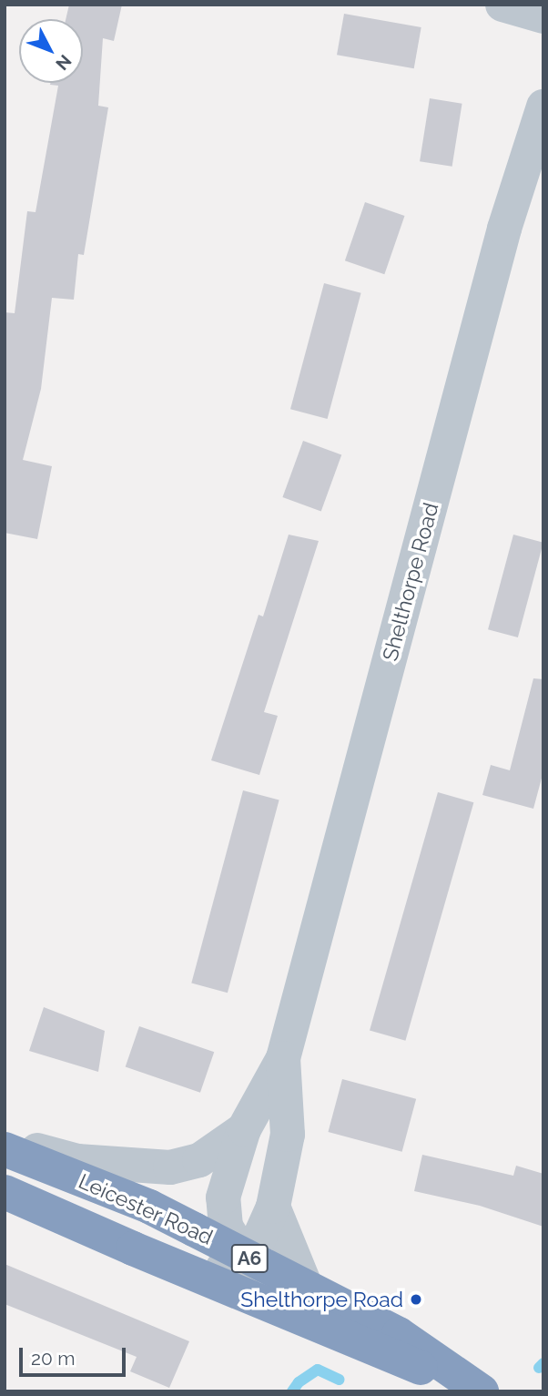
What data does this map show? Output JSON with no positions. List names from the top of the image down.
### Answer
{
  "streets": {
    "highway": ["Leicester Road", "A6"],
    "street": ["Shelthorpe Road"]
  },
  "crossings": [
    ["Shelthorpe Road", "Leicester Road"]
  ],
  "places": ["Shelthorpe Road"],
  "scale_bar": "20 m",
  "north": "bottom right"
}
